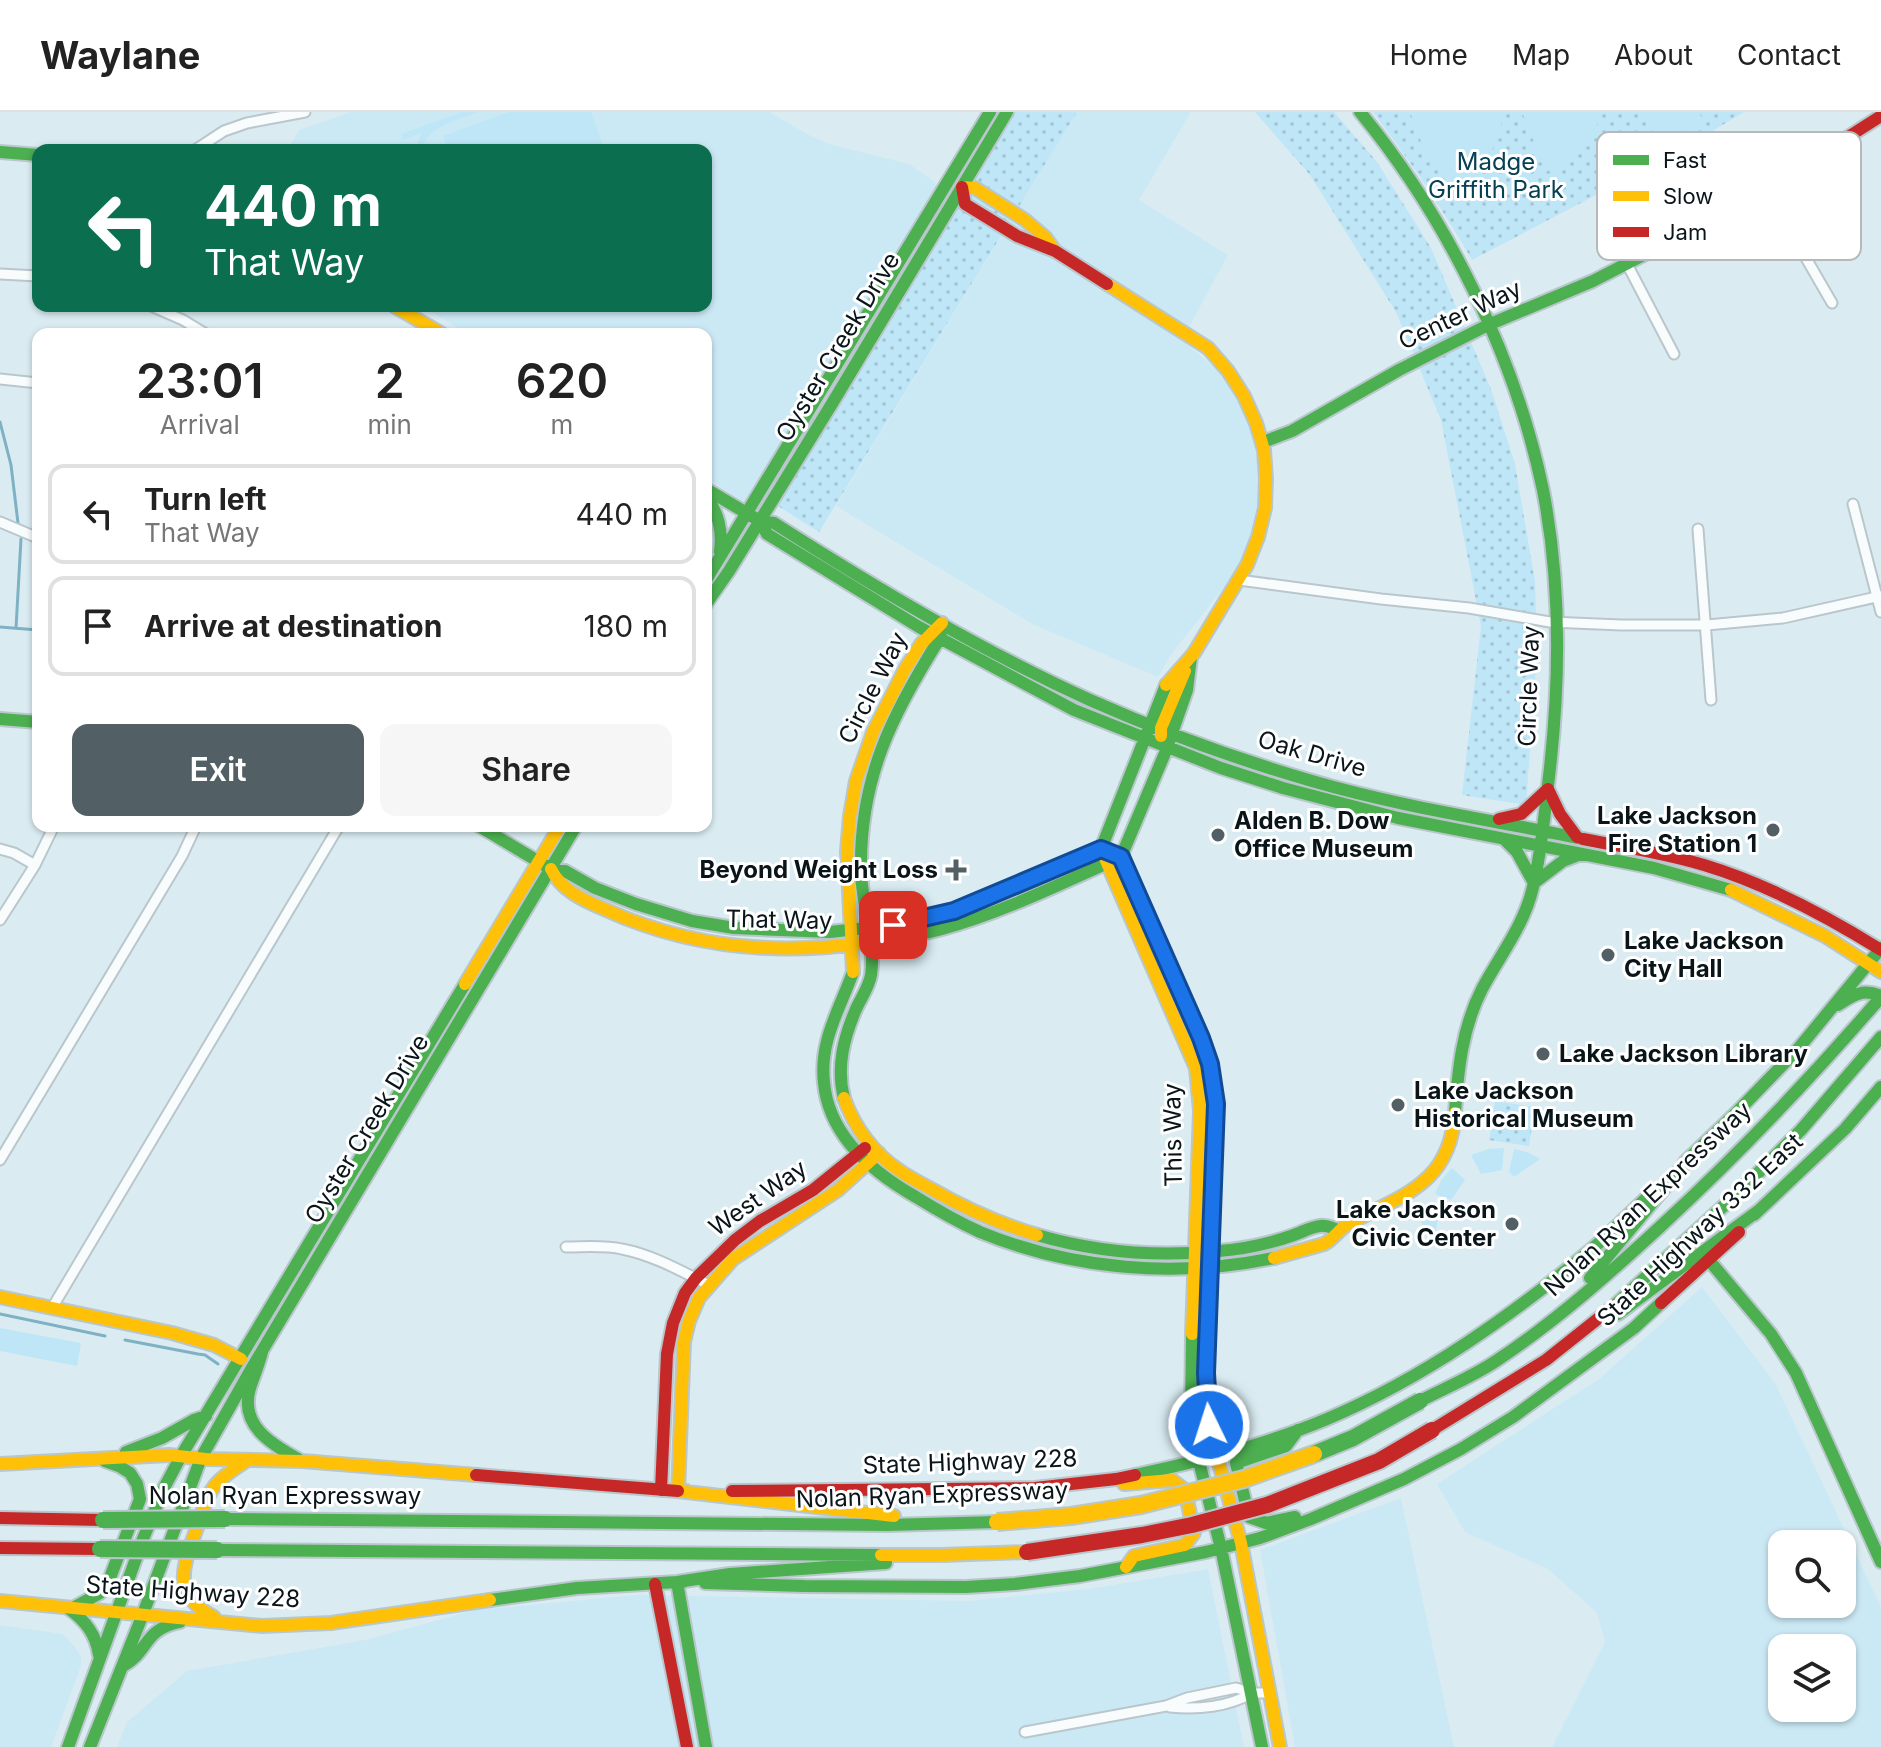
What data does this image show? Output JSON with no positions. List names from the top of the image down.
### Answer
{
  "streets": {
    "main road": [
      "Center Way",
      "Oyster Creek Drive",
      "Circle Way",
      "Oak Drive",
      "That Way",
      "This Way",
      "West Way",
      "Nolan Ryan Expressway",
      "State Highway 332 East",
      "State Highway 228"
    ]
  },
  "crossings": [
    ["Center Way", "Circle Way"],
    ["Oyster Creek Drive", "Oak Drive"],
    ["Oyster Creek Drive", "That Way"],
    ["Oyster Creek Drive", "State Highway 228"],
    ["Circle Way", "Oak Drive"],
    ["Circle Way", "That Way"],
    ["Circle Way", "This Way"],
    ["Circle Way", "West Way"],
    ["That Way", "This Way"],
    ["This Way", "State Highway 228"],
    ["West Way", "State Highway 228"],
    ["State Highway 332 East", "State Highway 228"]
  ],
  "parks": ["Madge Griffith Park"],
  "places": {
    "other": [
      "Lake Jackson Fire Station 1",
      "Alden B. Dow Office Museum",
      "Lake Jackson City Hall",
      "Lake Jackson Library",
      "Lake Jackson Historical Museum",
      "Lake Jackson Civic Center"
    ],
    "health": ["Beyond Weight Loss"]
  },
  "legend": ["Fast", "Slow", "Jam"],
  "page": {
    "header": "Waylane",
    "nav": [
      "Home",
      "Map",
      "About",
      "Contact"
    ],
    "turn": ["440 m", "That Way"],
    "eta": [
      "23:01",
      "Arrival",
      "2",
      "min",
      "620",
      "m"
    ],
    "list": [
      {
        "name": "Turn left",
        "note": "That Way",
        "value": "440 m"
      },
      {
        "name": "Arrive at destination",
        "value": "180 m"
      }
    ],
    "buttons": ["Exit", "Share"]
  }
}
